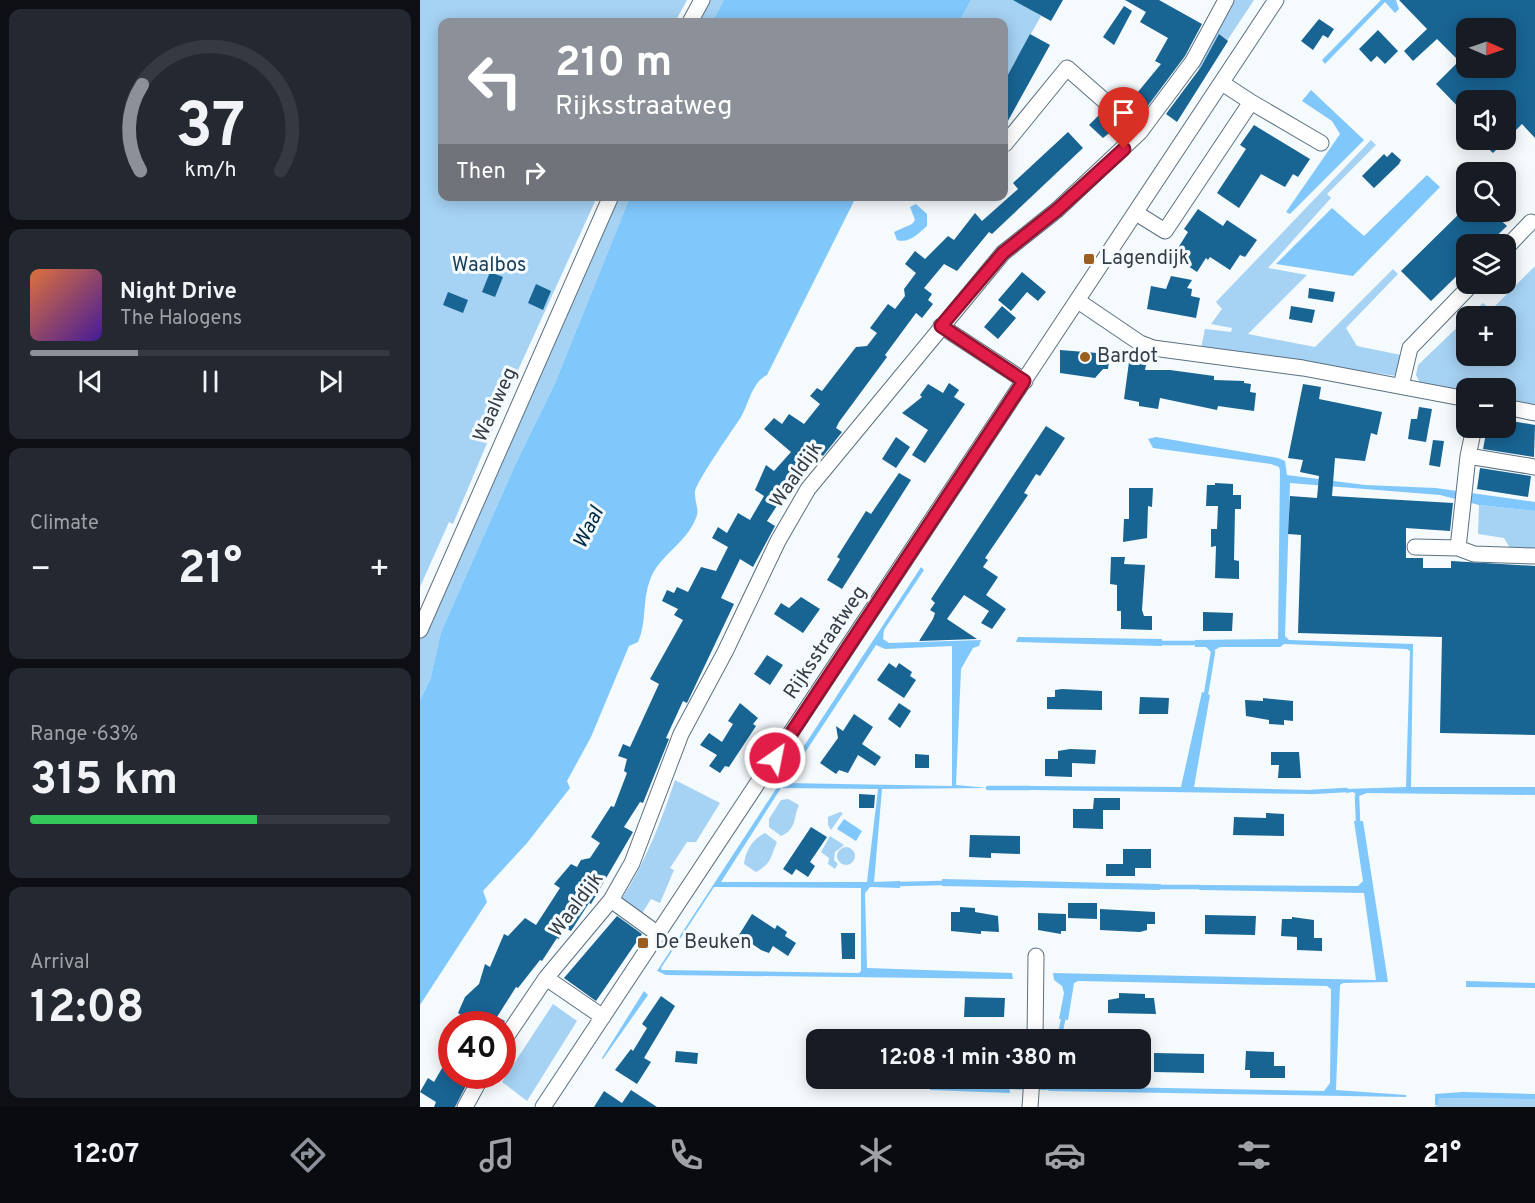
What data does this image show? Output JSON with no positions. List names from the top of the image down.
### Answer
{
  "streets": {
    "street": ["Waalweg", "Waaldijk", "Rijksstraatweg"]
  },
  "water": ["Waal"],
  "parks": ["Waalbos"],
  "places": {
    "transit": ["Lagendijk", "De Beuken"],
    "other": ["Bardot"]
  },
  "north": "right",
  "page": {
    "map_buttons": ["+", "−"],
    "turn": ["210 m", "Rijksstraatweg"],
    "then": "Then",
    "song": ["Night Drive", "The Halogens"],
    "tile": [
      "Climate",
      ["Range · 63%", "315 km"],
      ["Arrival", "12:08"]
    ],
    "heat": ["−", "21°", "+"],
    "limit": "40",
    "trip": "12:08 · 1 min · 380 m",
    "tabs": ["12:07", "21°"],
    "gauge": ["37", "km/h"]
  }
}
